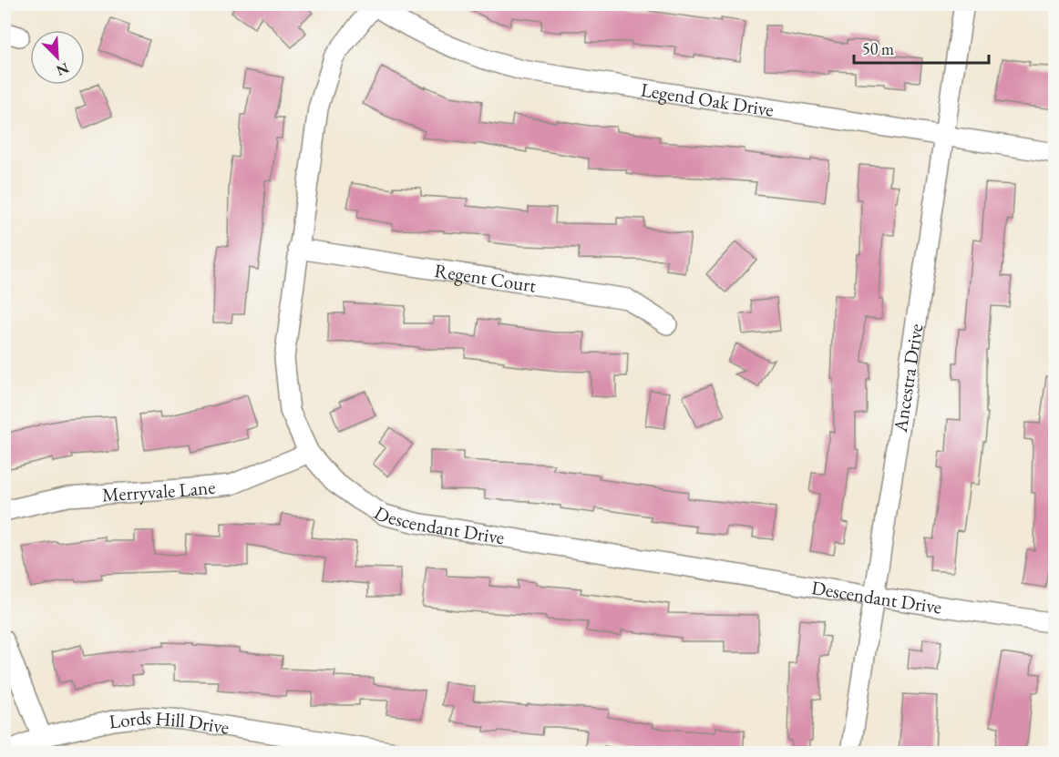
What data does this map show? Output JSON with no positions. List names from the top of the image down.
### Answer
{
  "streets": {
    "street": [
      "Legend Oak Drive",
      "Regent Court",
      "Ancestra Drive",
      "Merryvale Lane",
      "Descendant Drive",
      "Lords Hill Drive"
    ]
  },
  "crossings": [
    ["Legend Oak Drive", "Ancestra Drive"],
    ["Legend Oak Drive", "Descendant Drive"],
    ["Regent Court", "Descendant Drive"],
    ["Ancestra Drive", "Descendant Drive"],
    ["Merryvale Lane", "Descendant Drive"]
  ],
  "scale_bar": "50 m",
  "north": "bottom right"
}
